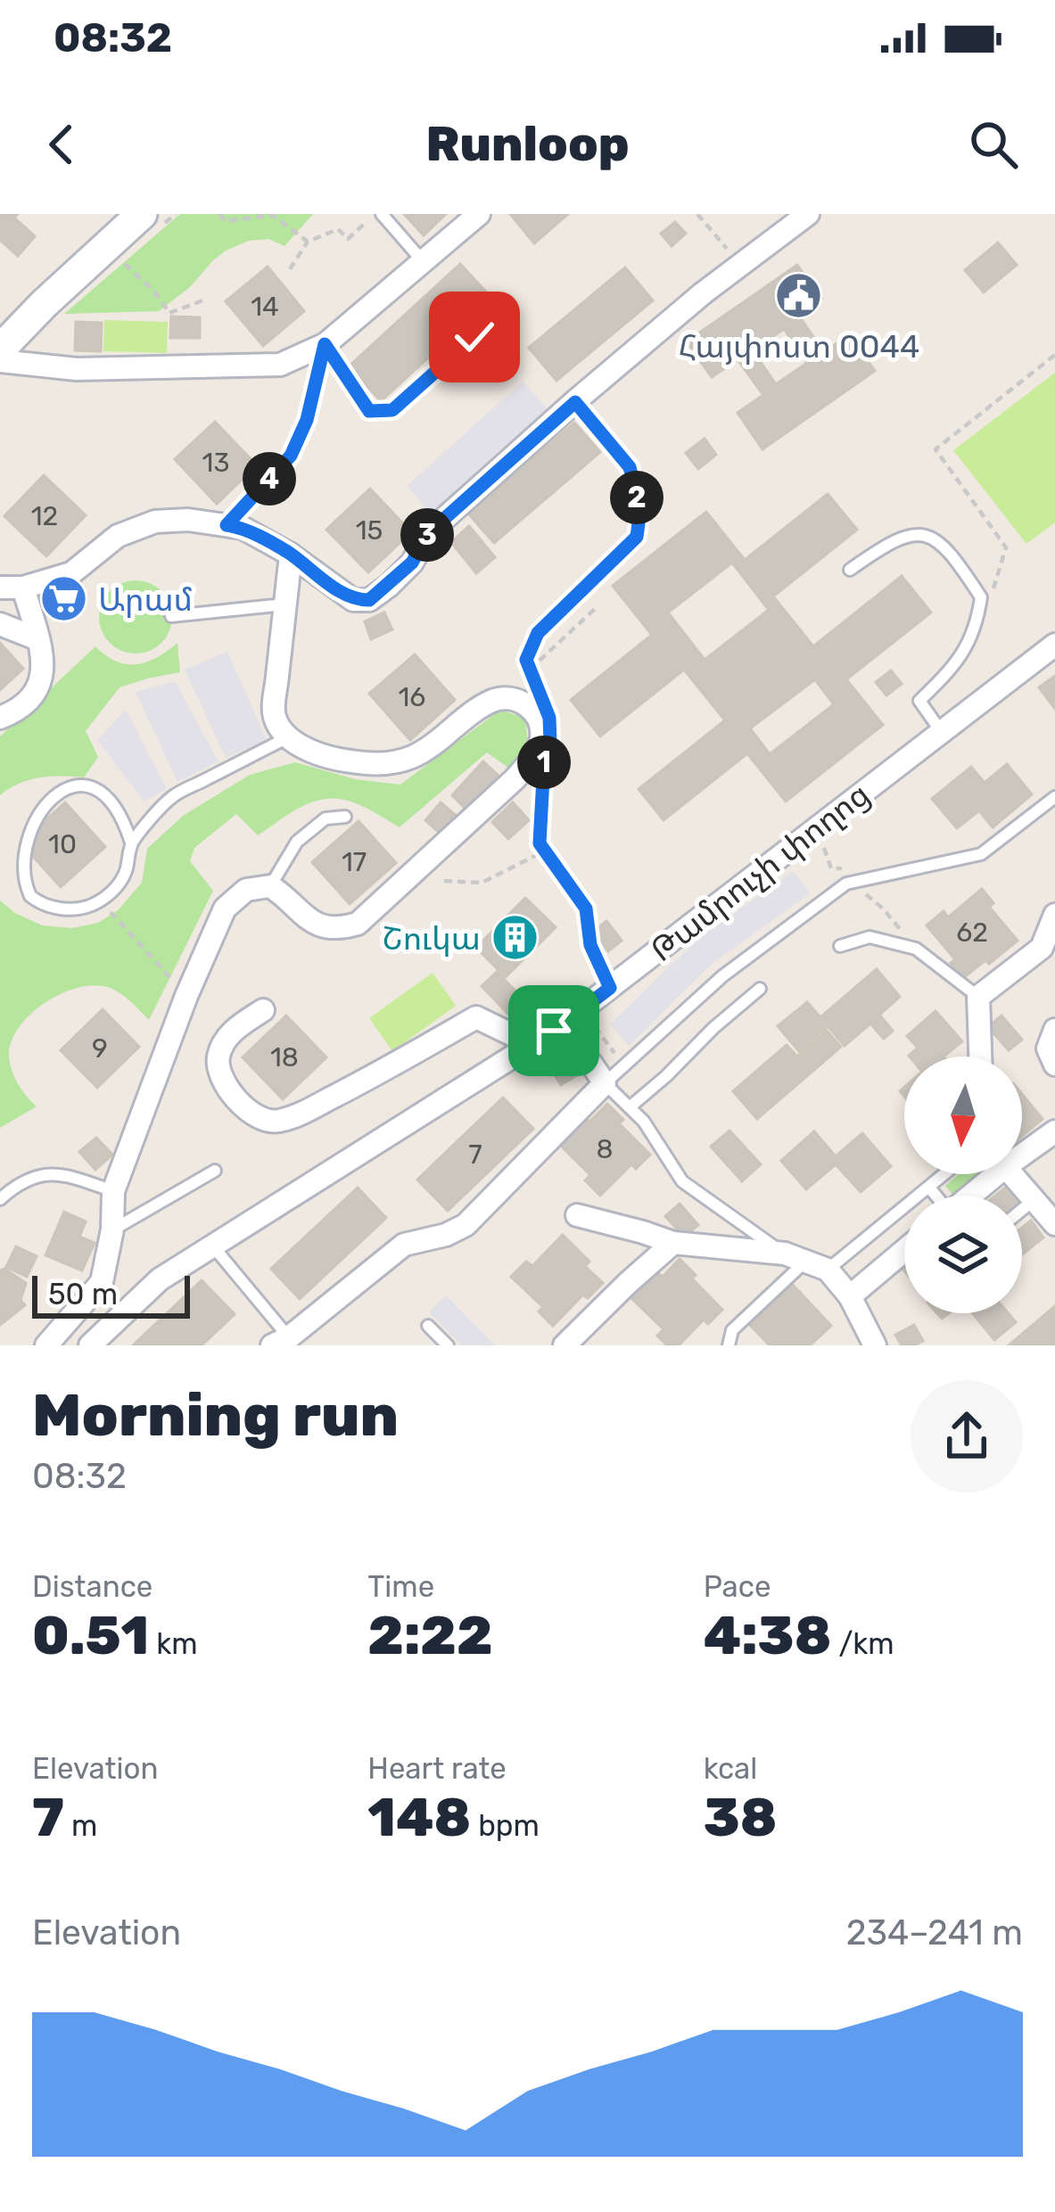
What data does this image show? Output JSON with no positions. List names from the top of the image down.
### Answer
{
  "streets": {
    "street": ["Թամրուչի փողոց"]
  },
  "places": {
    "public building": ["Հայփոստ 0044"],
    "supermarket": ["Արամ"],
    "building": ["Շուկա"]
  },
  "house_numbers": [
    "14",
    "13",
    "12",
    "15",
    "16",
    "10",
    "17",
    "62",
    "9",
    "18",
    "8",
    "7"
  ],
  "scale_bar": "50 m",
  "north": "bottom",
  "page": {
    "status": "08:32",
    "header": "Runloop",
    "pins": [
      "4",
      "2",
      "3",
      "1"
    ],
    "scale": "50 m",
    "heading": ["Morning run", "08:32"],
    "stats": [
      ["Distance", "0.51 km"],
      ["Time", "2:22"],
      ["Pace", "4:38 /km"],
      ["Elevation", "7 m"],
      ["Heart rate", "148 bpm"],
      ["kcal", "38"]
    ],
    "chart": ["Elevation", "234–241 m"]
  }
}
